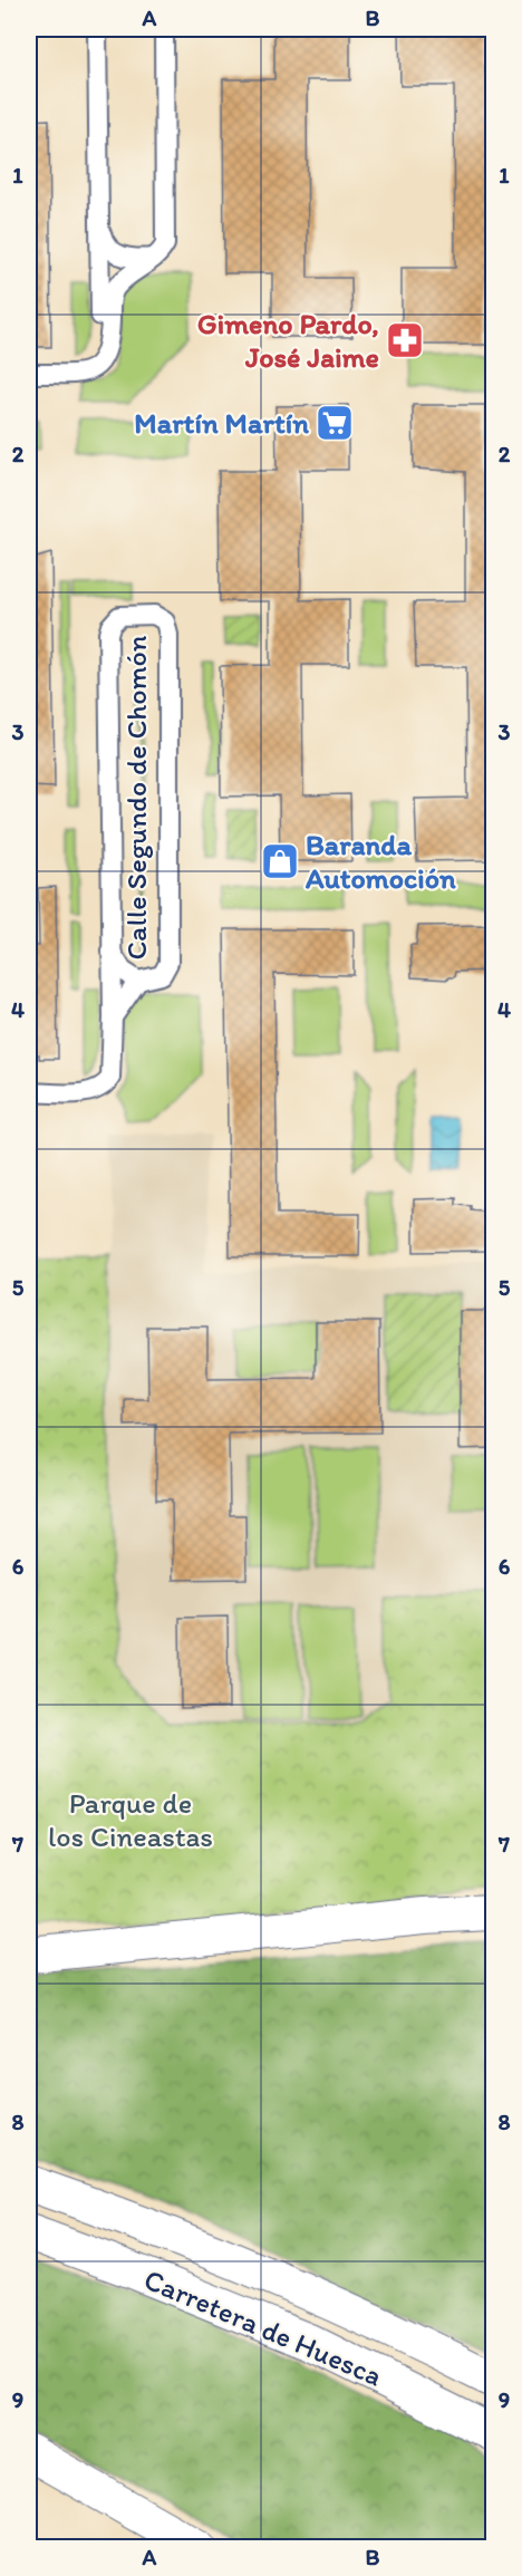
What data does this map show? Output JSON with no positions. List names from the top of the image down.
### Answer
{
  "streets": {
    "highway": ["Carretera de Huesca"],
    "street": ["Calle Segundo de Chomón"]
  },
  "parks": ["Parque de los Cineastas"],
  "places": {
    "pharmacy": ["Gimeno Pardo, José Jaime"],
    "supermarket": ["Martín Martín"],
    "shop": ["Baranda Automoción"]
  },
  "grid": {
    "columns": ["A", "B"],
    "rows": [
      "1",
      "2",
      "3",
      "4",
      "5",
      "6",
      "7",
      "8",
      "9"
    ]
  }
}
